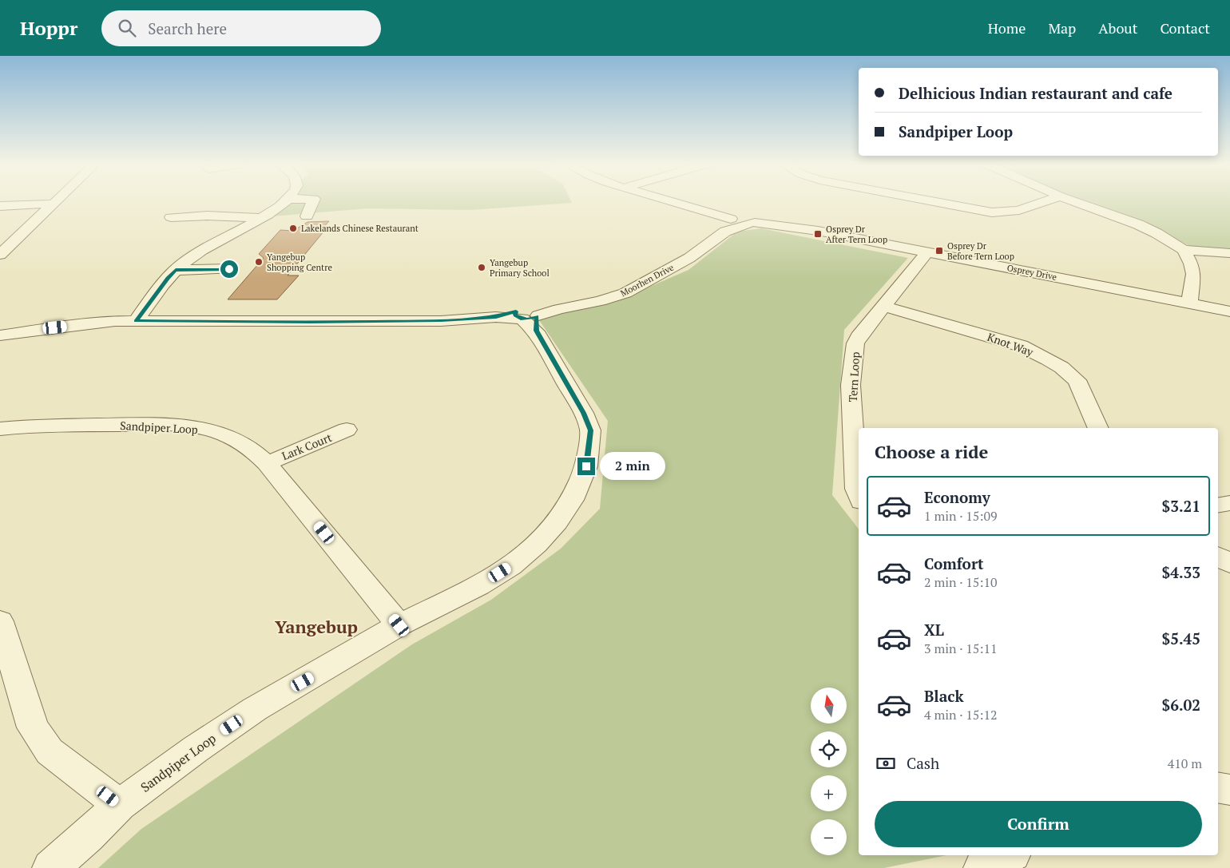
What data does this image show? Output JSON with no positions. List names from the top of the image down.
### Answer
{
  "streets": {
    "street": [
      "Osprey Drive",
      "Moorhen Drive",
      "Knot Way",
      "Tern Loop",
      "Sandpiper Loop",
      "Lark Court"
    ]
  },
  "crossings": [
    ["Osprey Drive", "Moorhen Drive"],
    ["Osprey Drive", "Tern Loop"],
    ["Moorhen Drive", "Sandpiper Loop"],
    ["Knot Way", "Tern Loop"],
    ["Sandpiper Loop", "Lark Court"]
  ],
  "districts": ["Yangebup"],
  "places": {
    "other": ["Lakelands Chinese Restaurant", "Yangebup Shopping Centre", "Yangebup Primary School"],
    "transit": ["Osprey Dr After Tern Loop", "Osprey Dr Before Tern Loop"]
  },
  "north": "top",
  "page": {
    "header": "Hoppr",
    "search": "Search here",
    "nav": [
      "Home",
      "Map",
      "About",
      "Contact"
    ],
    "banner": ["Delhicious Indian restaurant and cafe", "Sandpiper Loop"],
    "heading": "Choose a ride",
    "bubble": "2 min",
    "list": [
      {
        "name": "Economy",
        "note": "1 min · 15:09",
        "value": "$3.21"
      },
      {
        "name": "Comfort",
        "note": "2 min · 15:10",
        "value": "$4.33"
      },
      {
        "name": "XL",
        "note": "3 min · 15:11",
        "value": "$5.45"
      },
      {
        "name": "Black",
        "note": "4 min · 15:12",
        "value": "$6.02"
      }
    ],
    "map_buttons": ["+", "−"],
    "pay": ["Cash", "410 m"],
    "buttons": "Confirm"
  }
}
